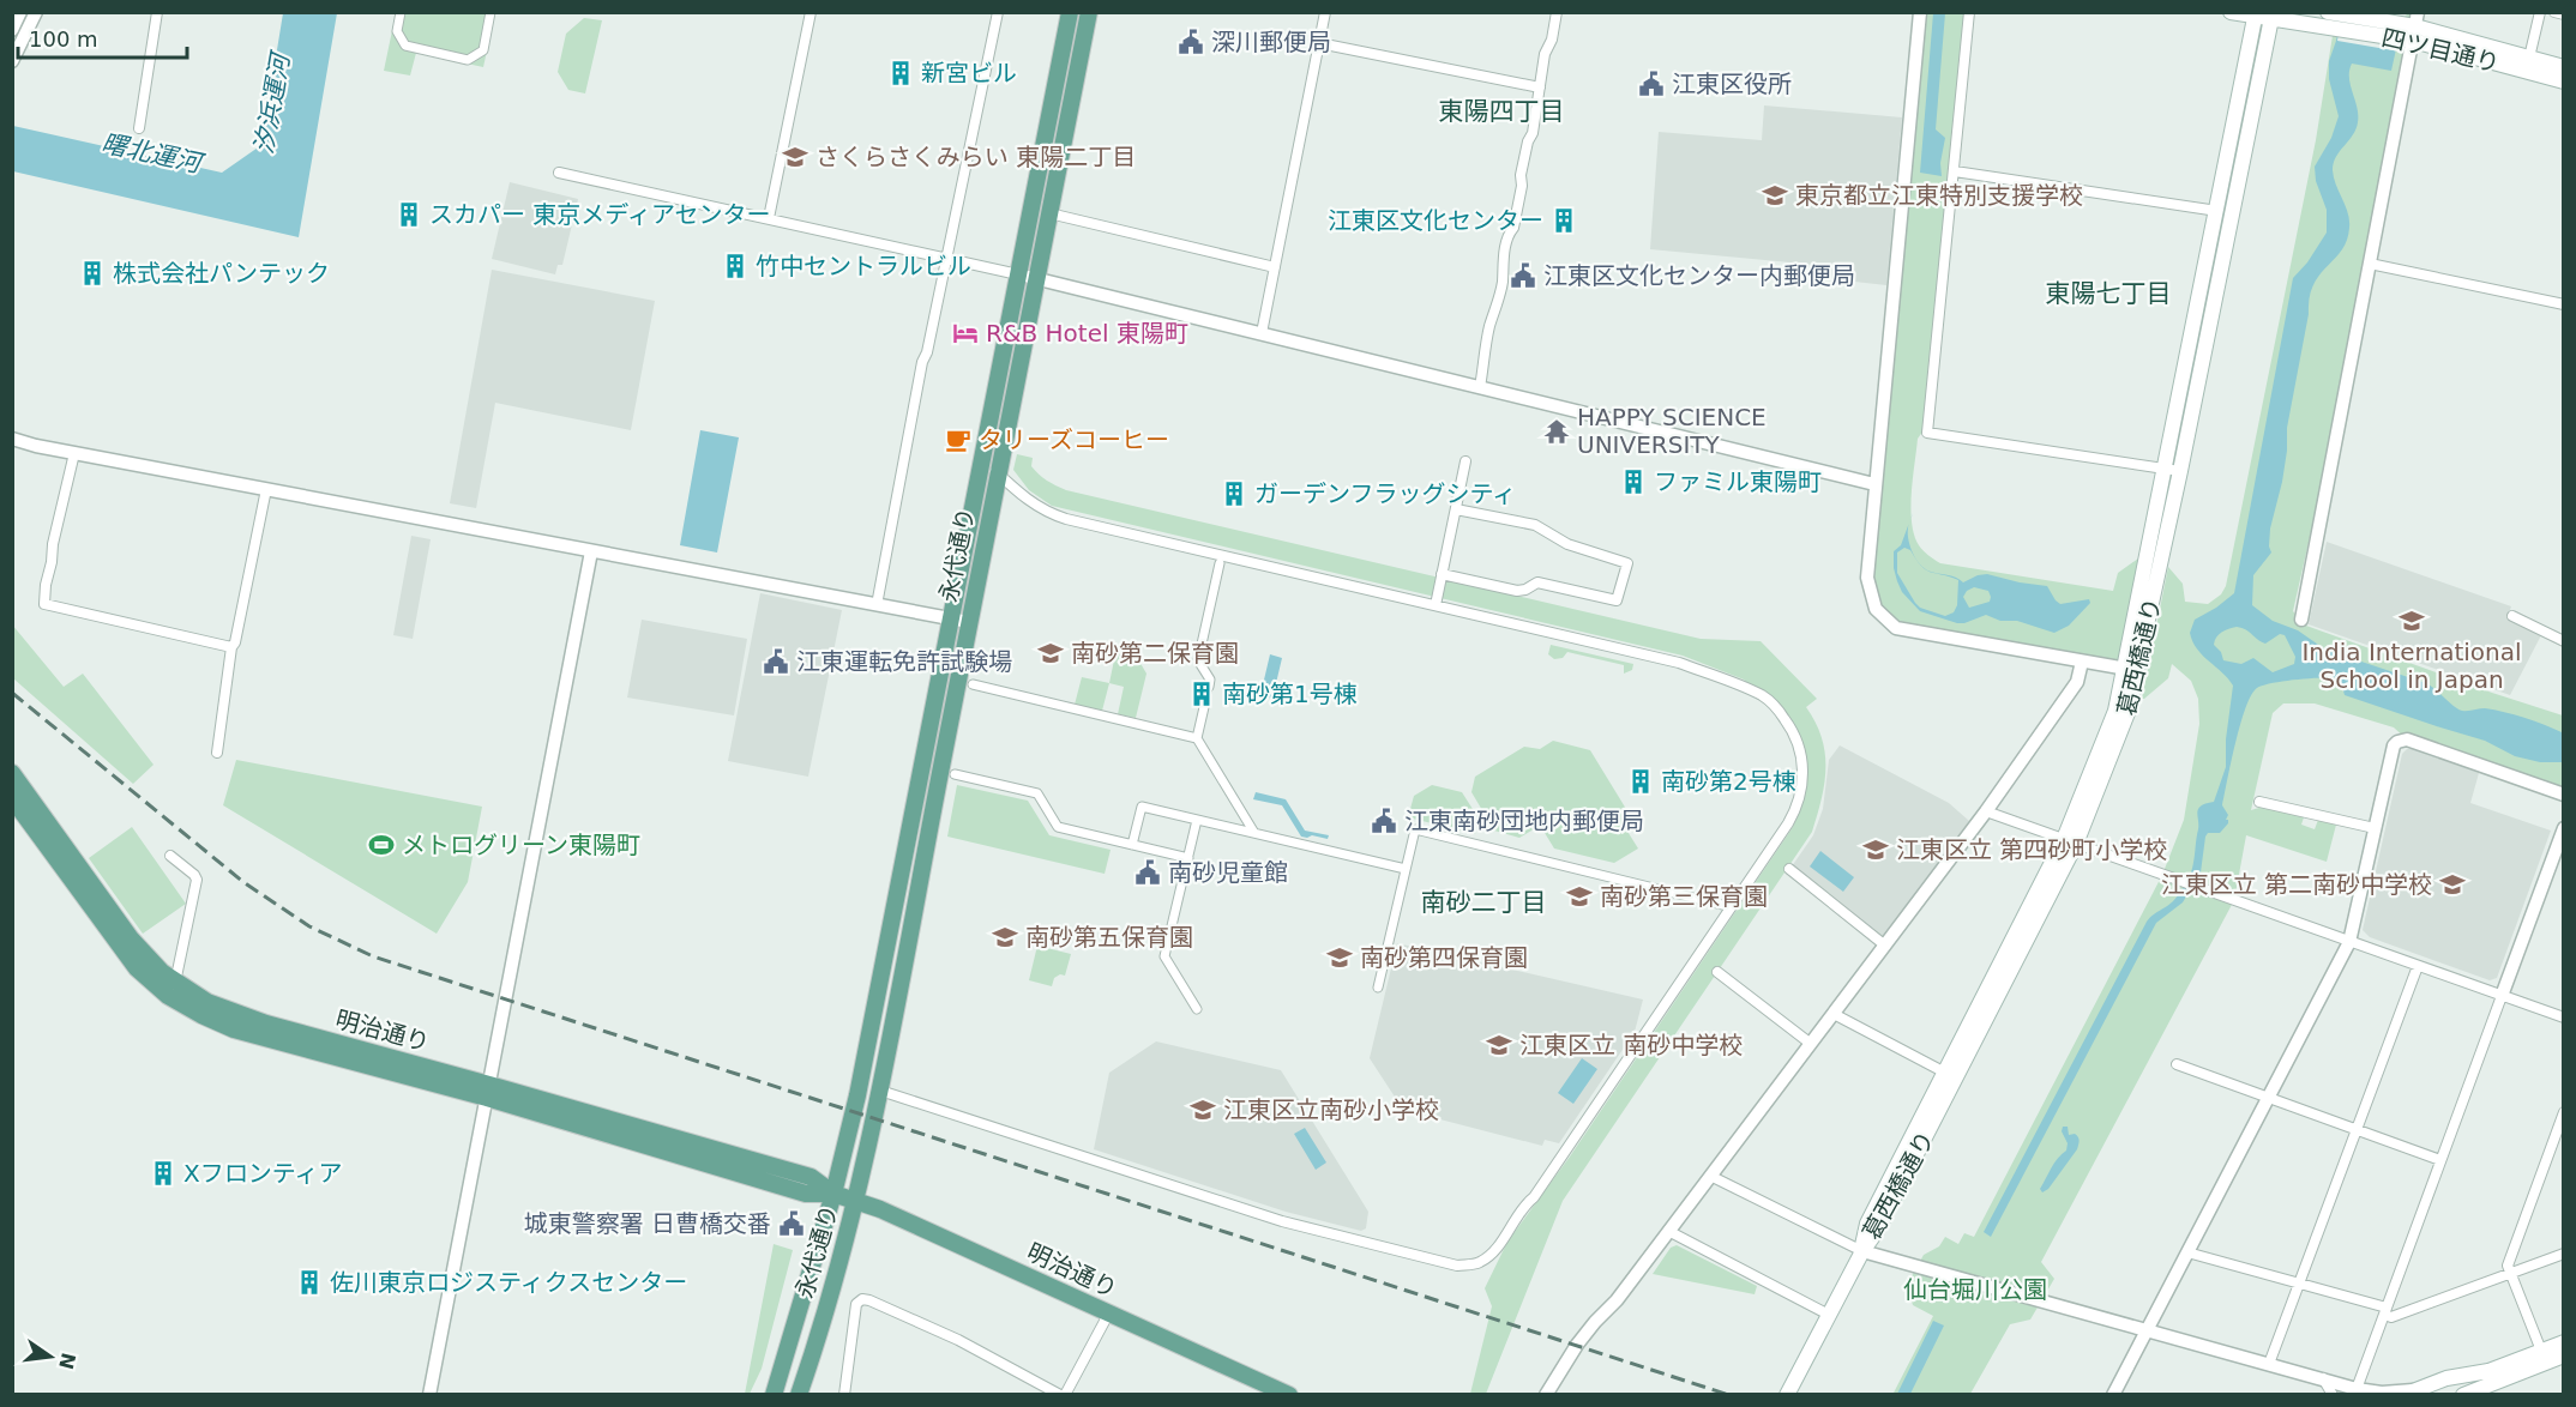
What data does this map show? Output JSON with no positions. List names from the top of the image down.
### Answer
{
  "streets": {
    "main road": [
      "四ツ目通り",
      "永代通り",
      "葛西橋通り",
      "明治通り"
    ]
  },
  "crossings": [
    ["四ツ目通り", "葛西橋通り"],
    ["永代通り", "明治通り"]
  ],
  "districts": ["東陽四丁目", "東陽七丁目", "南砂二丁目"],
  "water": ["汐浜運河", "曙北運河"],
  "parks": ["仙台堀川公園"],
  "places": {
    "public building": [
      "深川郵便局",
      "江東区役所",
      "江東区文化センター内郵便局",
      "江東運転免許試験場",
      "江東南砂団地内郵便局",
      "南砂児童館",
      "城東警察署 日曹橋交番"
    ],
    "building": [
      "新宮ビル",
      "スカパー 東京メディアセンター",
      "江東区文化センター",
      "竹中セントラルビル",
      "株式会社パンテック",
      "ファミル東陽町",
      "ガーデンフラッグシティ",
      "南砂第1号棟",
      "南砂第2号棟",
      "Xフロンティア",
      "佐川東京ロジスティクスセンター"
    ],
    "school or university": [
      "さくらさくみらい 東陽二丁目",
      "東京都立江東特別支援学校",
      "India International School in Japan",
      "南砂第二保育園",
      "江東区立 第四砂町小学校",
      "江東区立 第二南砂中学校",
      "南砂第三保育園",
      "南砂第五保育園",
      "南砂第四保育園",
      "江東区立 南砂中学校",
      "江東区立南砂小学校"
    ],
    "hotel": ["R&B Hotel 東陽町"],
    "temple": ["HAPPY SCIENCE UNIVERSITY"],
    "cafe": ["タリーズコーヒー"],
    "sports": ["メトログリーン東陽町"]
  },
  "scale_bar": "100 m",
  "north": "right"
}
